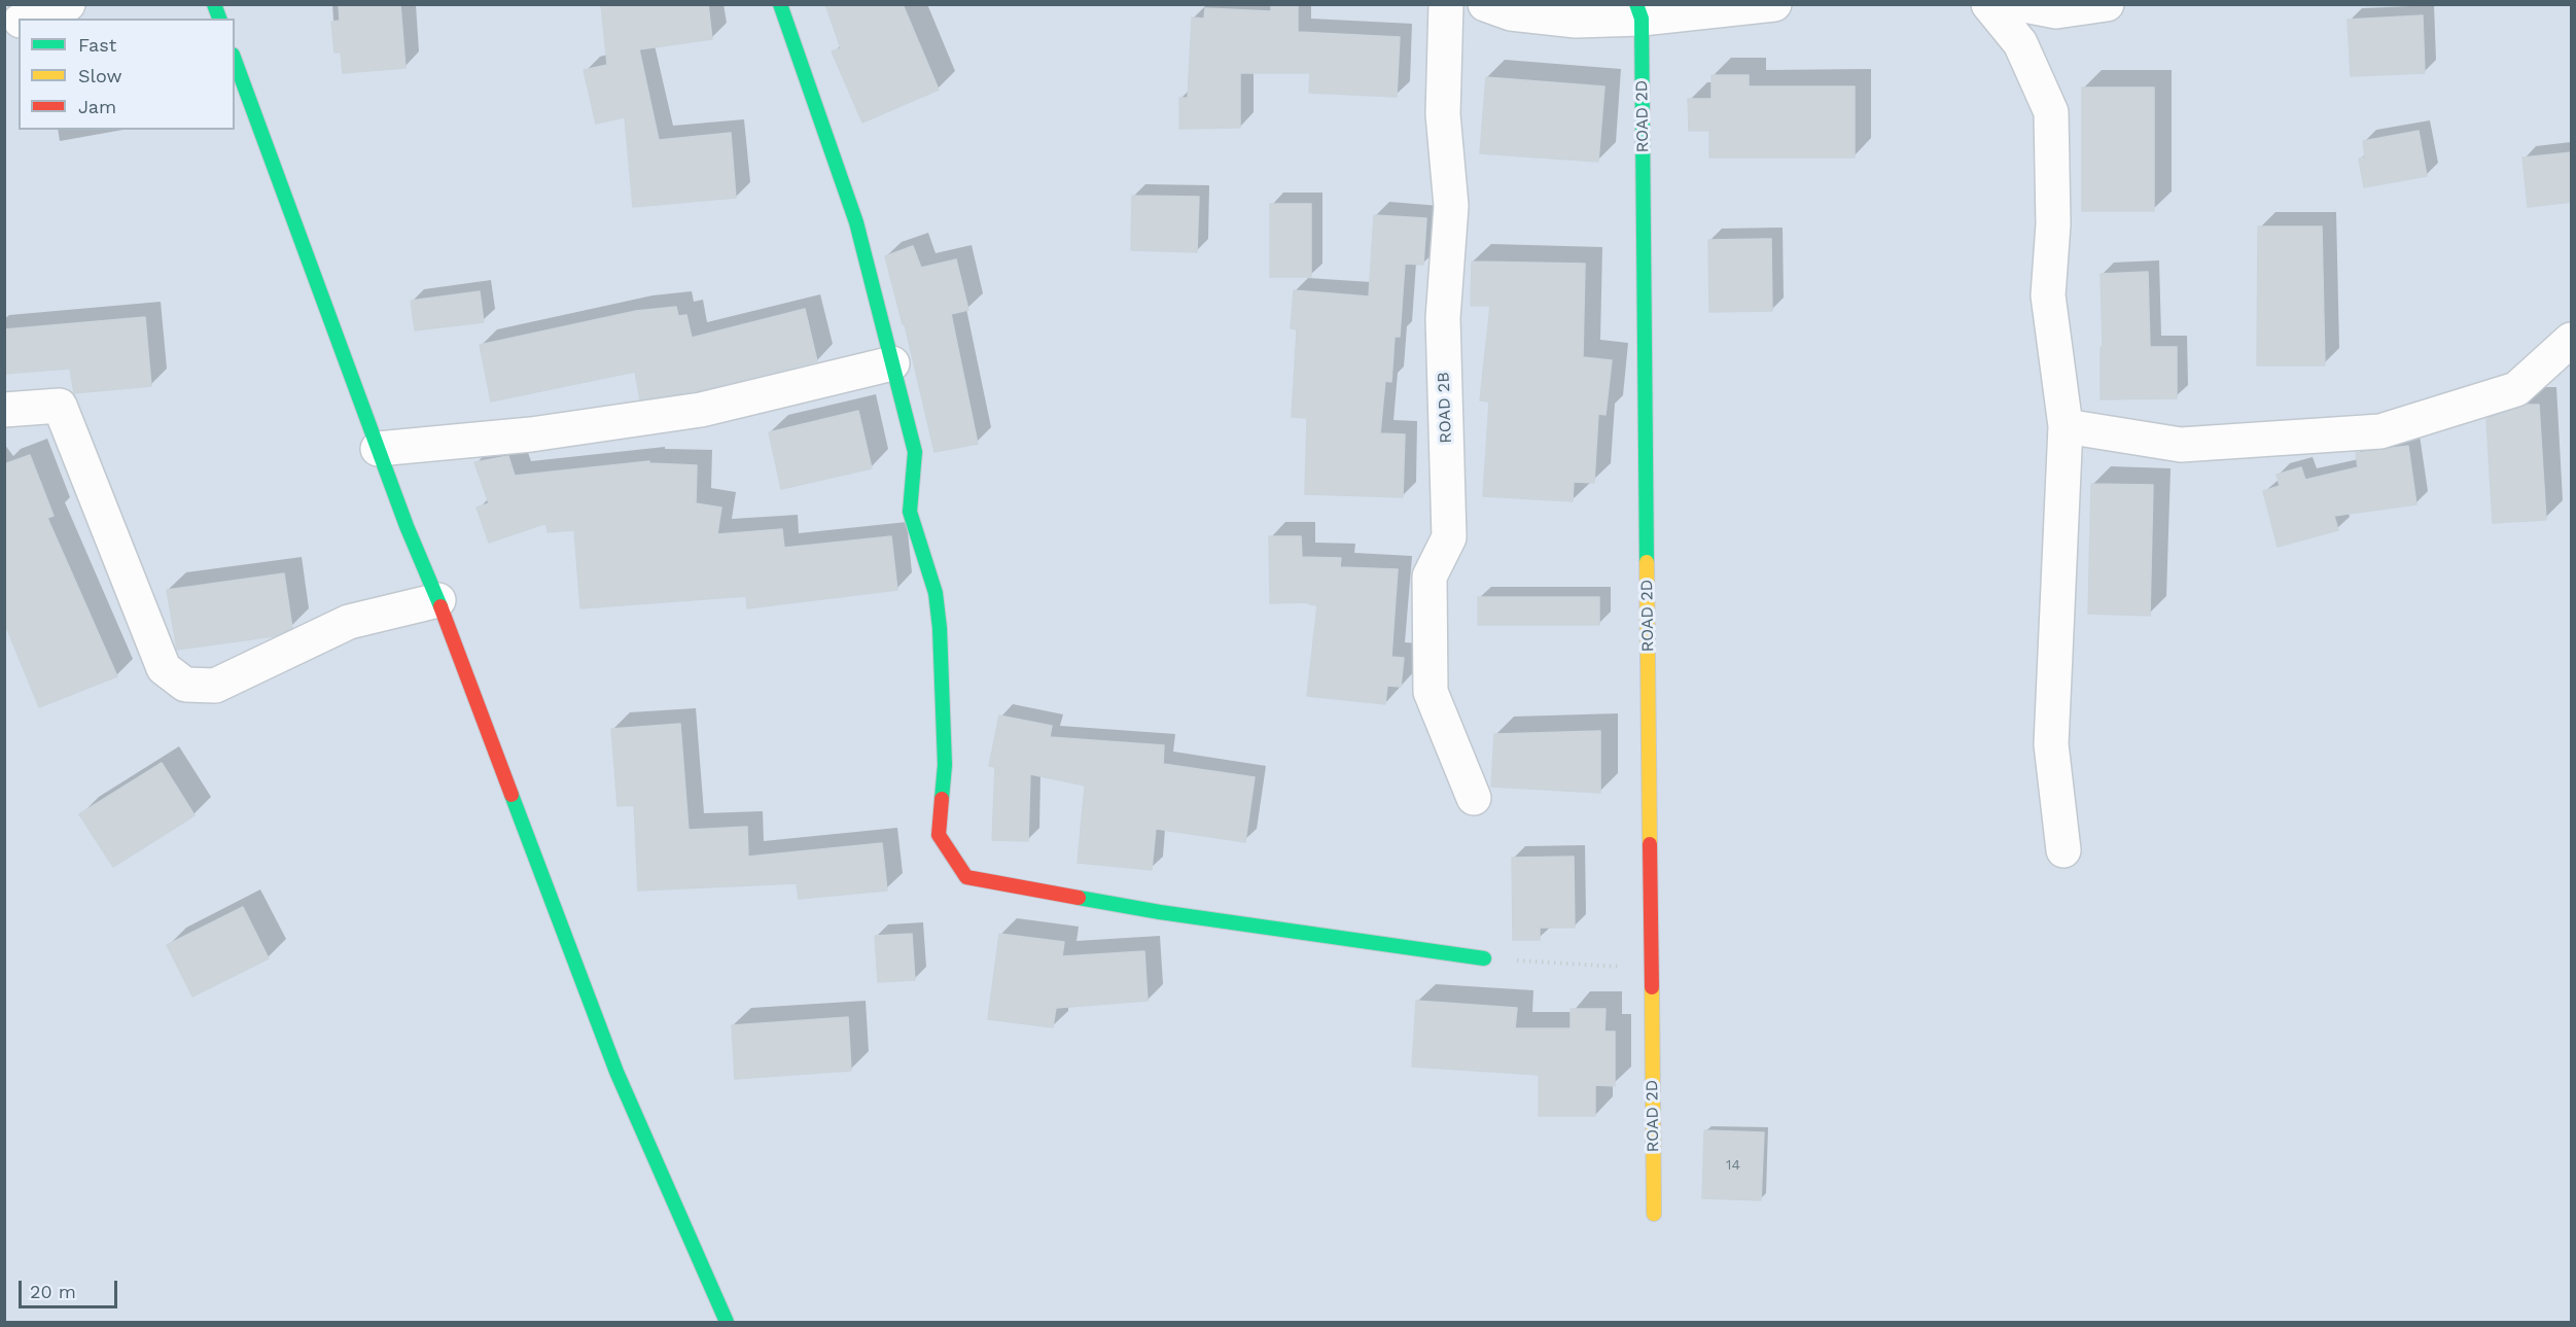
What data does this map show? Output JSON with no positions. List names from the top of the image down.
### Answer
{
  "streets": {
    "street": ["ROAD 2D", "ROAD 2B"]
  },
  "house_numbers": ["14"],
  "legend": ["Fast", "Slow", "Jam"],
  "scale_bar": "20 m"
}
